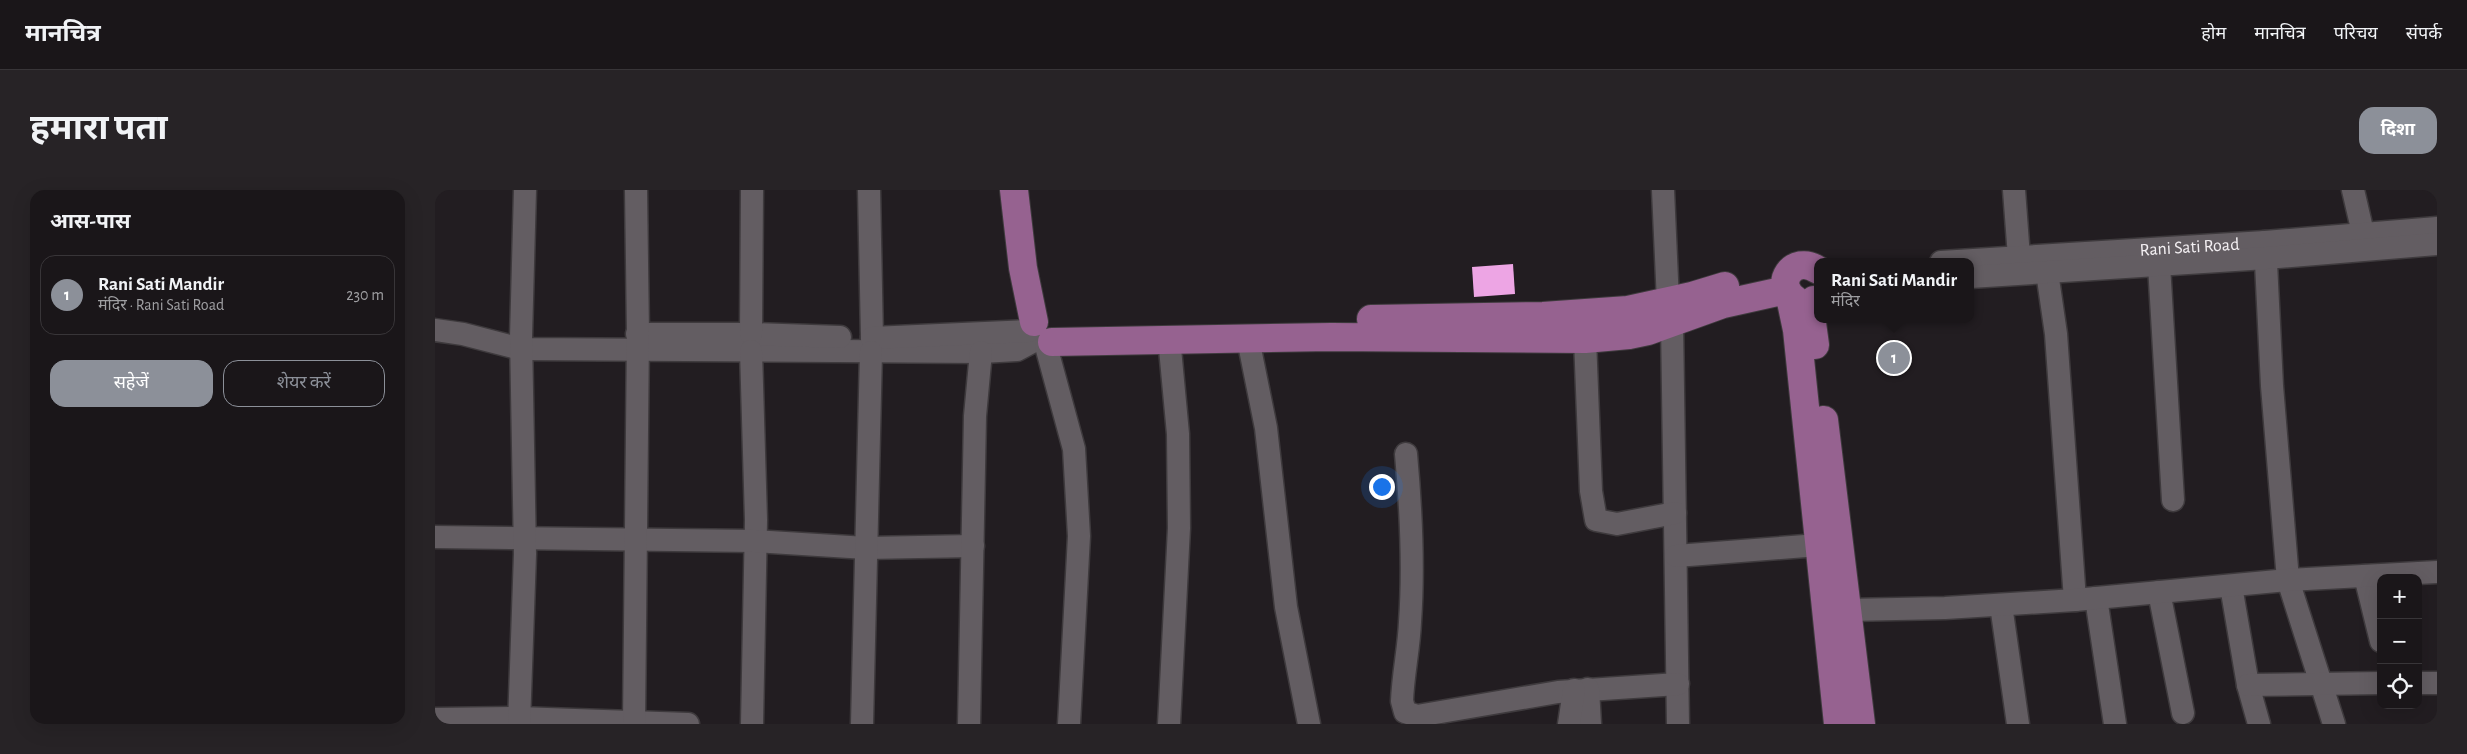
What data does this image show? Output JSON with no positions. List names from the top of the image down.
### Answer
{
  "streets": {
    "street": ["Rani Sati Road"]
  },
  "page": {
    "header": "मानचित्र",
    "nav": [
      "होम",
      "मानचित्र",
      "परिचय",
      "संपर्क"
    ],
    "buttons": [
      "दिशा",
      ["सहेजें", "शेयर करें"]
    ],
    "title": "हमारा पता",
    "heading": "आस-पास",
    "list": [
      {
        "mark": "1",
        "name": "Rani Sati Mandir",
        "note": "मंदिर · Rani Sati Road",
        "value": "230 m"
      }
    ],
    "popup": ["Rani Sati Mandir", "मंदिर"],
    "pins": "1",
    "map_buttons": ["+", "−"]
  }
}
